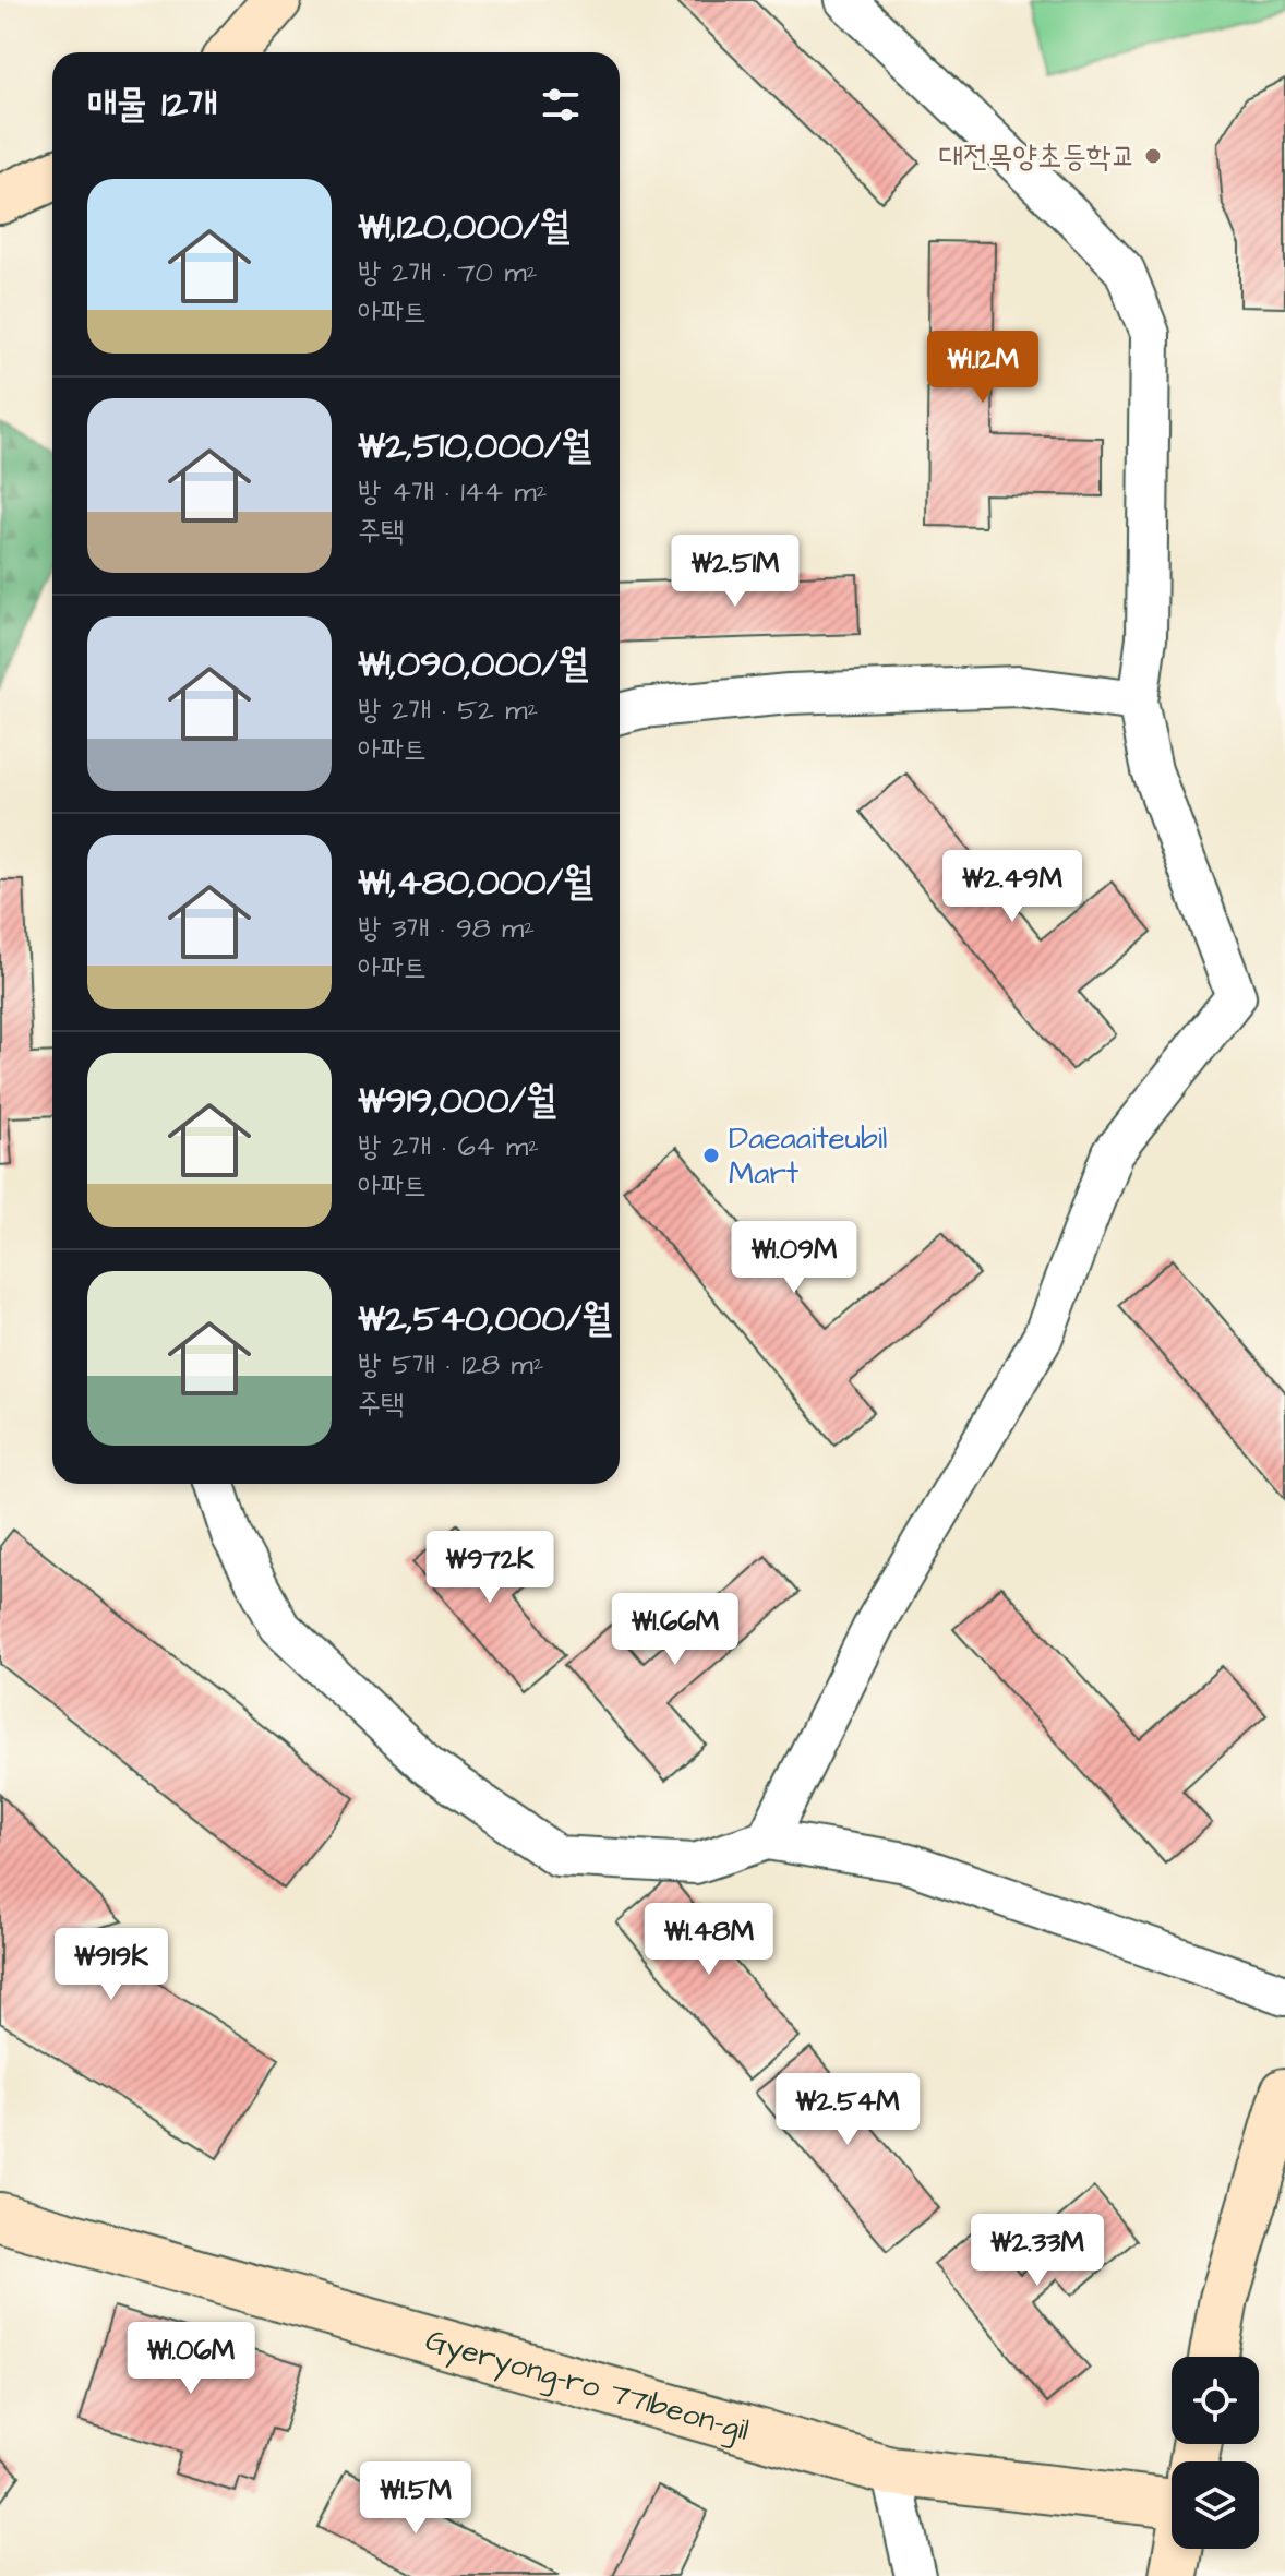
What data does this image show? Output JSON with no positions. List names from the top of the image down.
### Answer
{
  "streets": {
    "street": ["Gyeryong-ro 771beon-gil"]
  },
  "places": ["대전목양초등학교", "Daeaaiteubil Mart"],
  "page": {
    "heading": "매물 12개",
    "list": [
      {
        "name": "₩1,120,000/월",
        "note": "방 2개 · 70 m² · 아파트"
      },
      {
        "name": "₩2,510,000/월",
        "note": "방 4개 · 144 m² · 주택"
      },
      {
        "name": "₩1,090,000/월",
        "note": "방 2개 · 52 m² · 아파트"
      },
      {
        "name": "₩1,480,000/월",
        "note": "방 3개 · 98 m² · 아파트"
      },
      {
        "name": "₩919,000/월",
        "note": "방 2개 · 64 m² · 아파트"
      },
      {
        "name": "₩2,540,000/월",
        "note": "방 5개 · 128 m² · 주택"
      }
    ],
    "price": [
      "₩1.12M",
      "₩2.51M",
      "₩2.49M",
      "₩1.09M",
      "₩972K",
      "₩1.66M",
      "₩1.48M",
      "₩919K",
      "₩2.54M",
      "₩2.33M",
      "₩1.06M",
      "₩1.5M"
    ]
  }
}
